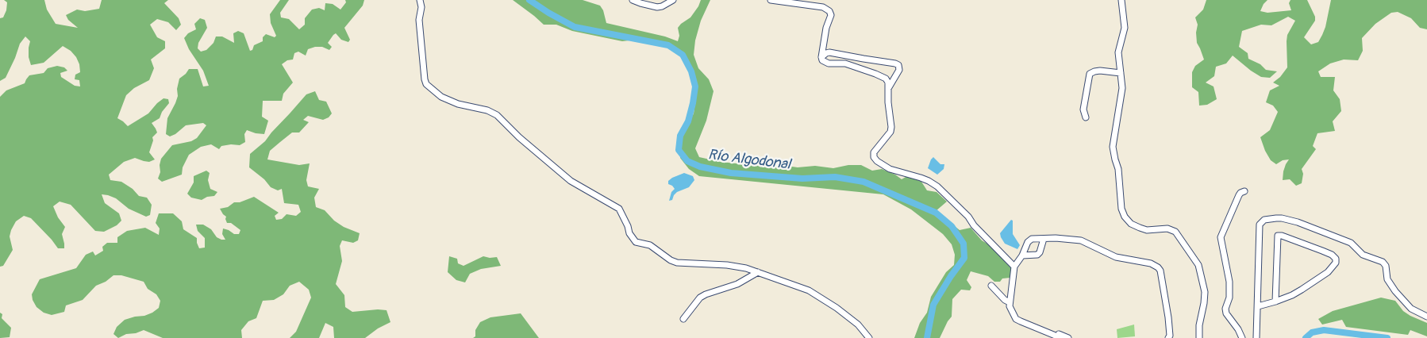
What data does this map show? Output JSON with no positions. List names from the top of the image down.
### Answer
{
  "water": ["Río Algodonal"]
}
